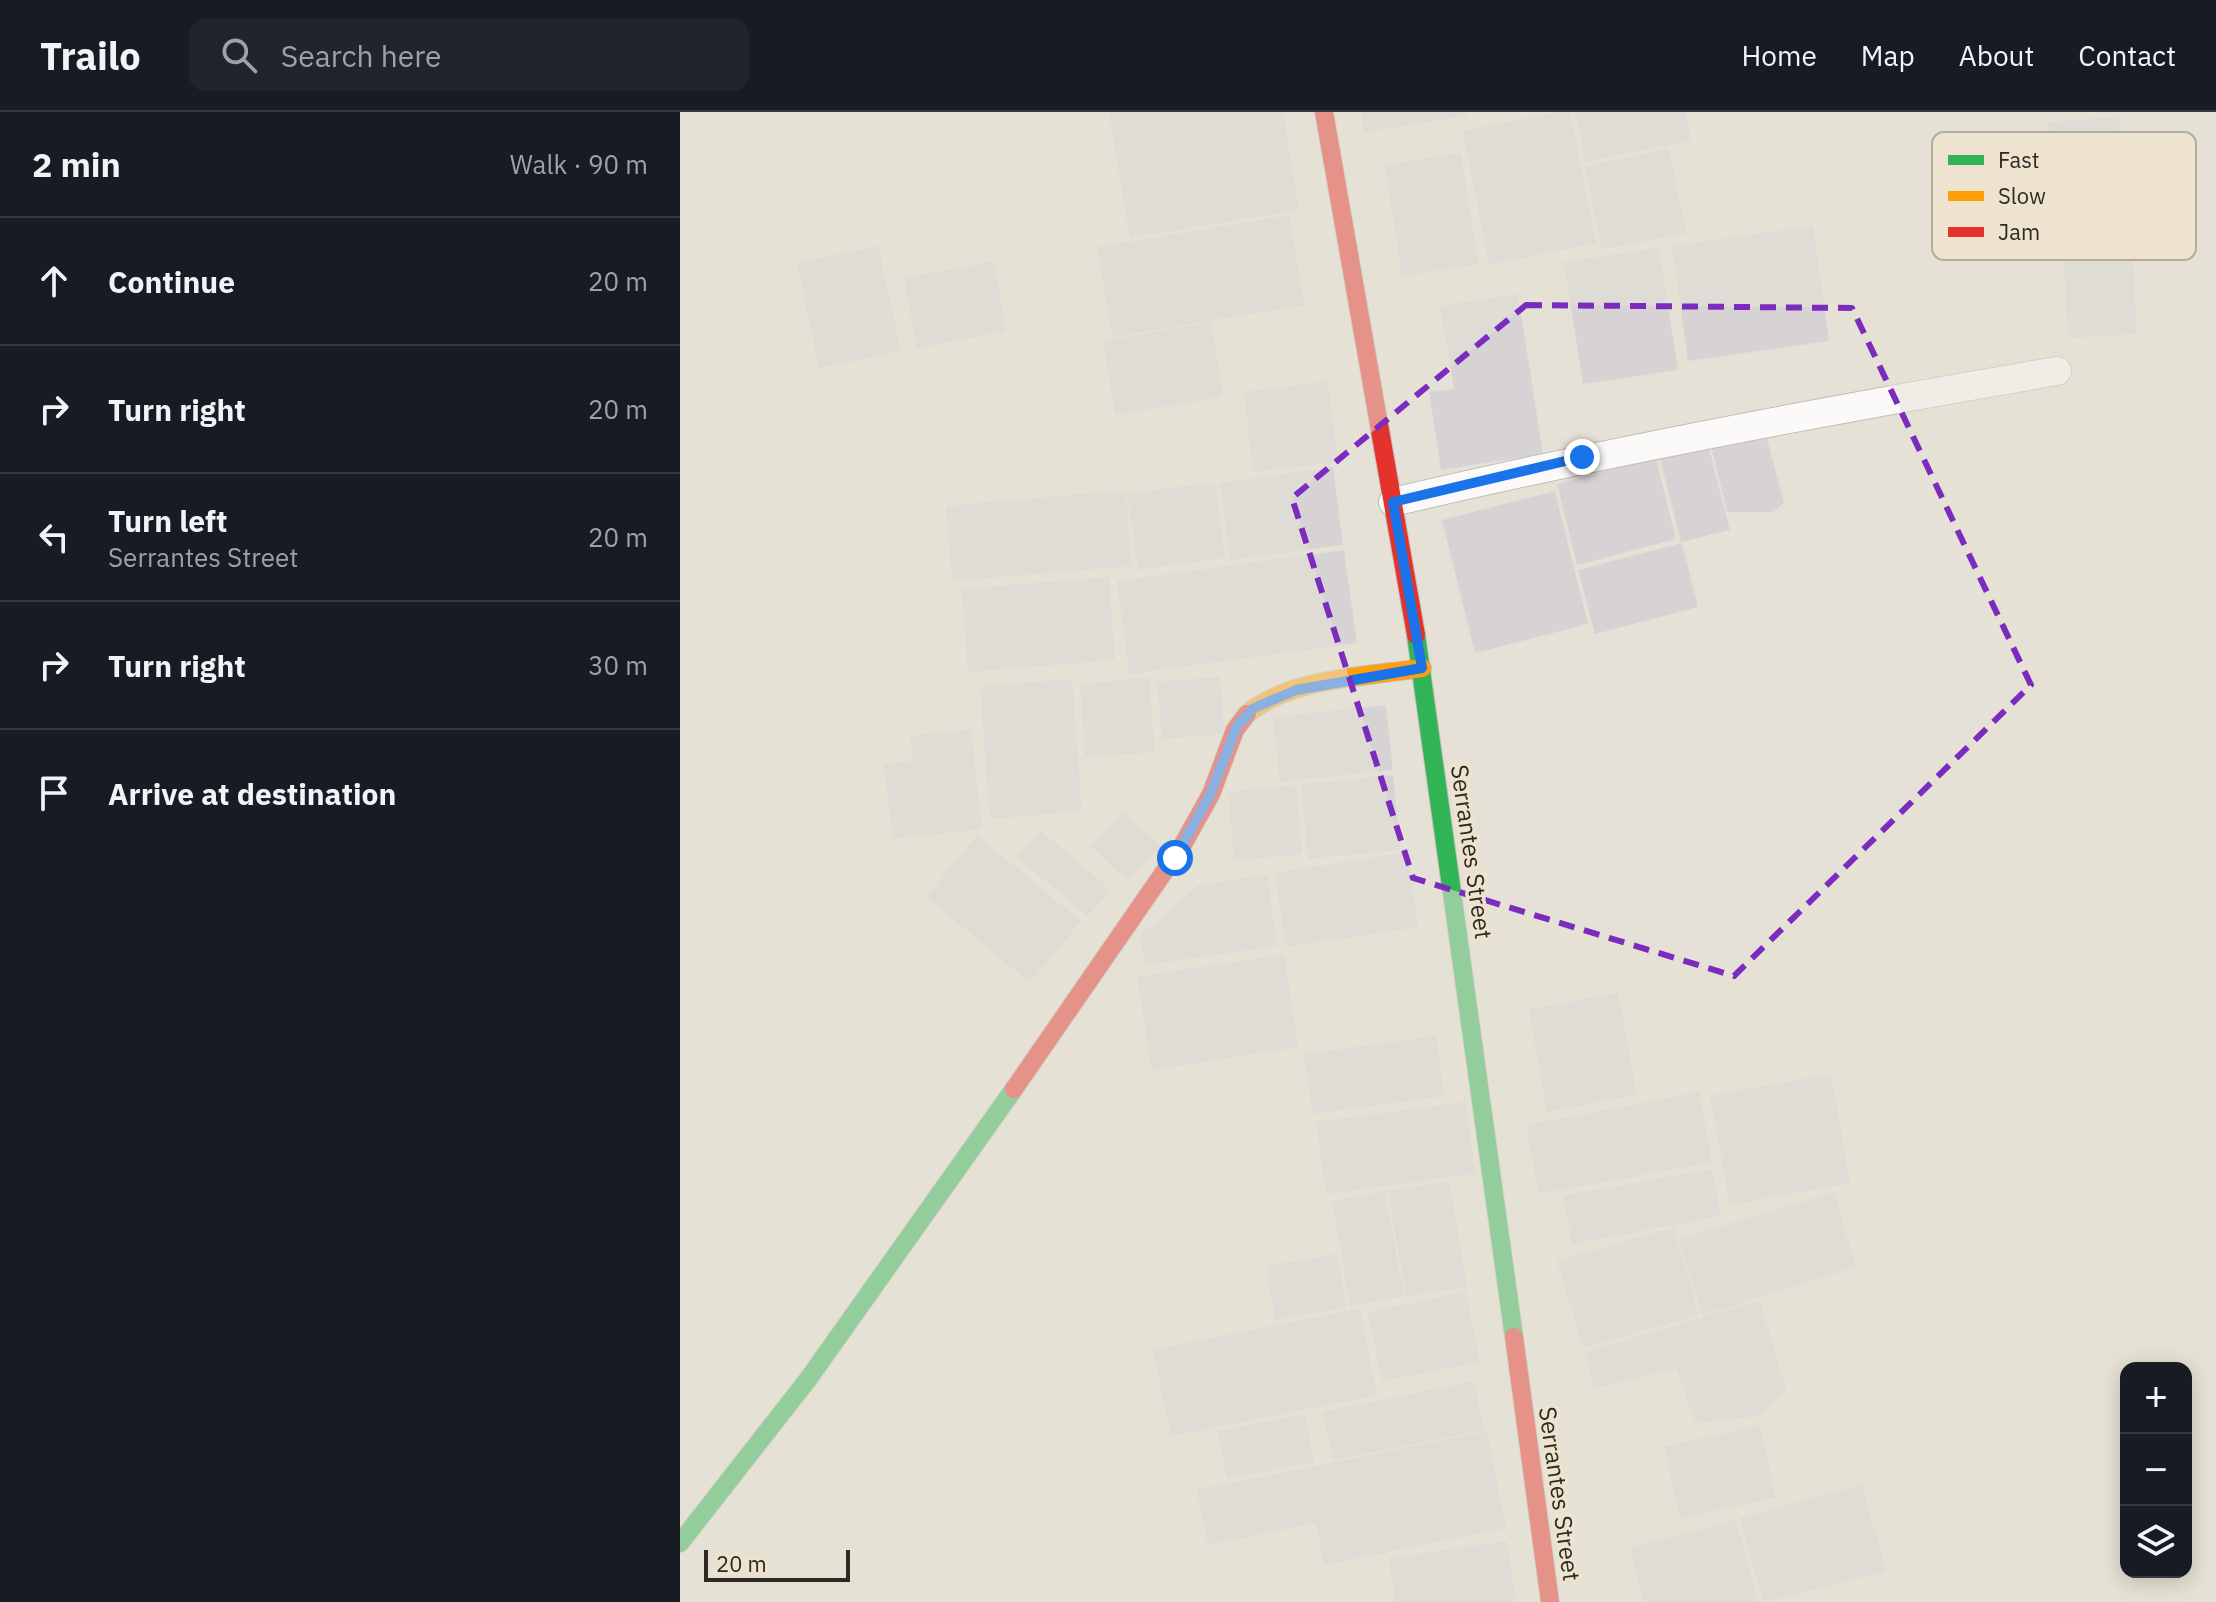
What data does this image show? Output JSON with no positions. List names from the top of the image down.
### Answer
{
  "streets": {
    "main road": ["Serrantes Street"]
  },
  "legend": ["Fast", "Slow", "Jam"],
  "scale_bar": "20 m",
  "page": {
    "header": "Trailo",
    "search": "Search here",
    "nav": [
      "Home",
      "Map",
      "About",
      "Contact"
    ],
    "heading": ["2 min", "Walk · 90 m"],
    "list": [
      ["Continue", "20 m"],
      ["Turn right", "20 m"],
      ["Turn left", "Serrantes Street", "20 m"],
      ["Turn right", "30 m"],
      "Arrive at destination"
    ],
    "map_buttons": ["+", "−"],
    "scale": "20 m"
  }
}
